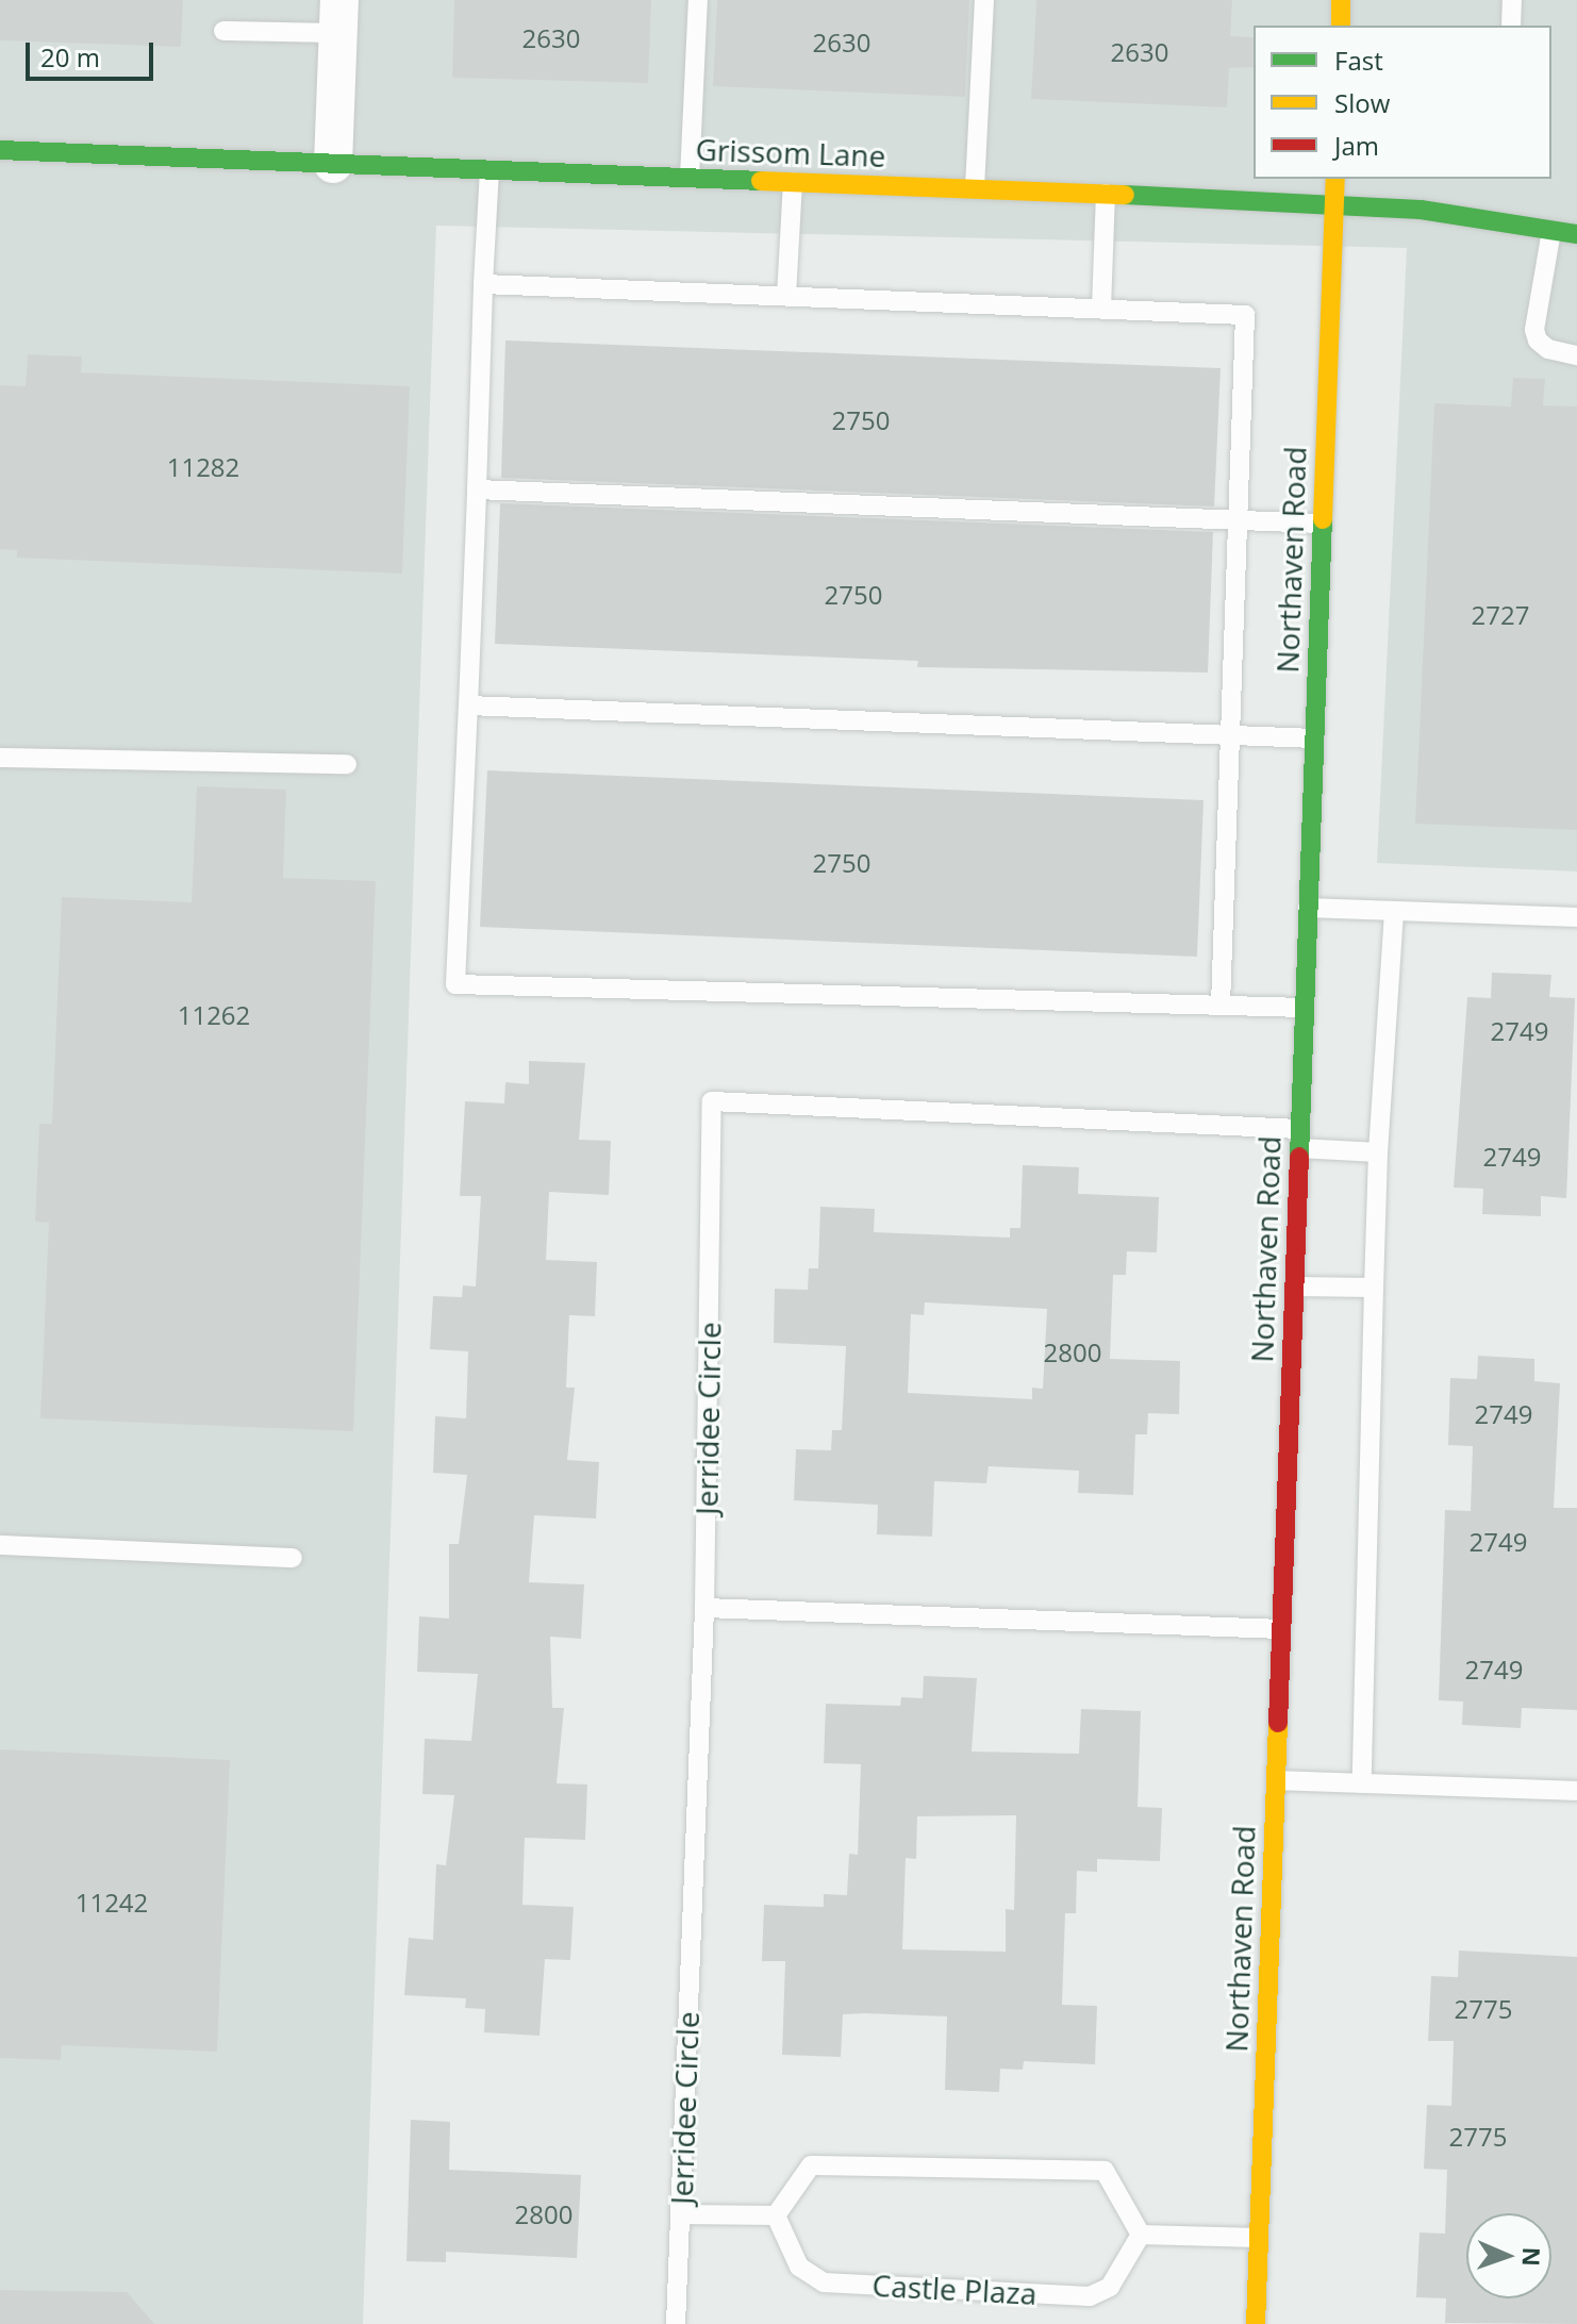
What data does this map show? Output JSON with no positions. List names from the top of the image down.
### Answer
{
  "streets": {
    "street": ["Grissom Lane", "Northaven Road"],
    "lane": ["Jerridee Circle", "Castle Plaza"]
  },
  "crossings": [
    ["Grissom Lane", "Northaven Road"],
    ["Northaven Road", "Jerridee Circle"]
  ],
  "house_numbers": [
    "2630",
    "2630",
    "2630",
    "2750",
    "11282",
    "2750",
    "2727",
    "2750",
    "11262",
    "2749",
    "2749",
    "2800",
    "2749",
    "2749",
    "2749",
    "11242",
    "2775",
    "2775",
    "2800"
  ],
  "legend": ["Fast", "Slow", "Jam"],
  "scale_bar": "20 m",
  "north": "right"
}
